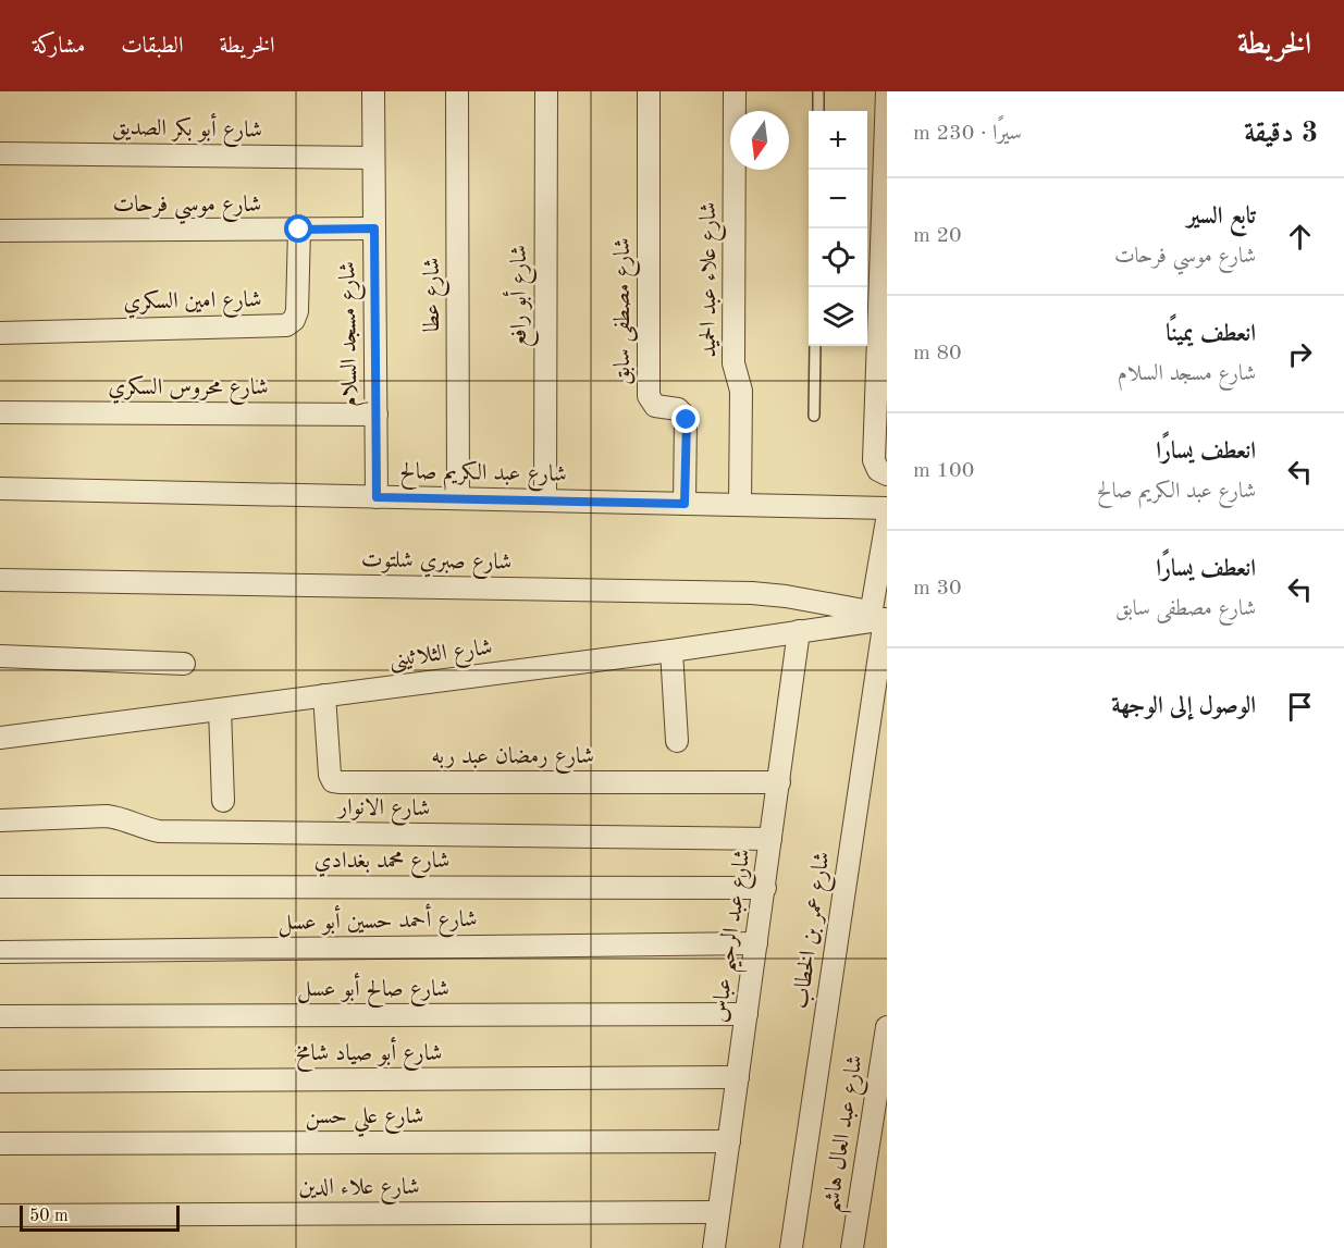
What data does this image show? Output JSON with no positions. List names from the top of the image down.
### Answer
{
  "streets": {
    "street": [
      "شارع أبو بكر الصديق",
      "شارع موسي فرحات",
      "شارع علاء عبد الحميد",
      "شارع عطا",
      "شارع أبو رافع",
      "شارع امين السكري",
      "شارع مصطفى سابق",
      "شارع مسجد السلام",
      "شارع محروس السكري",
      "شارع عبد الكريم صالح",
      "شارع صبري شلتوت",
      "شارع الثلاثينى",
      "شارع رمضان عبد ربه",
      "شارع الانوار",
      "شارع محمد بغدادي",
      "شارع أحمد حسين أبو عسل",
      "شارع عمر بن الخطاب",
      "شارع عبد الرحيم عباس",
      "شارع صالح أبو عسل",
      "شارع أبو صياد شامخ",
      "شارع علي حسن",
      "شارع عبد العال هاشم",
      "شارع علاء الدين"
    ]
  },
  "crossings": [
    ["شارع أبو بكر الصديق", "شارع مسجد السلام"],
    ["شارع موسي فرحات", "شارع امين السكري"],
    ["شارع موسي فرحات", "شارع مسجد السلام"],
    ["شارع علاء عبد الحميد", "شارع عبد الكريم صالح"],
    ["شارع عطا", "شارع عبد الكريم صالح"],
    ["شارع أبو رافع", "شارع عبد الكريم صالح"],
    ["شارع مصطفى سابق", "شارع عبد الكريم صالح"],
    ["شارع مسجد السلام", "شارع محروس السكري"],
    ["شارع مسجد السلام", "شارع عبد الكريم صالح"],
    ["شارع صبري شلتوت", "شارع الثلاثينى"],
    ["شارع صبري شلتوت", "شارع عمر بن الخطاب"],
    ["شارع الثلاثينى", "شارع رمضان عبد ربه"],
    ["شارع الثلاثينى", "شارع عمر بن الخطاب"],
    ["شارع الثلاثينى", "شارع عبد الرحيم عباس"],
    ["شارع رمضان عبد ربه", "شارع عبد الرحيم عباس"],
    ["شارع الانوار", "شارع عبد الرحيم عباس"],
    ["شارع محمد بغدادي", "شارع عبد الرحيم عباس"],
    ["شارع أحمد حسين أبو عسل", "شارع عبد الرحيم عباس"],
    ["شارع عبد الرحيم عباس", "شارع صالح أبو عسل"],
    ["شارع عبد الرحيم عباس", "شارع أبو صياد شامخ"],
    ["شارع عبد الرحيم عباس", "شارع علي حسن"],
    ["شارع عبد الرحيم عباس", "شارع علاء الدين"]
  ],
  "scale_bar": "50 m",
  "north": "bottom",
  "page": {
    "header": "الخريطة",
    "nav": ["الخريطة", "الطبقات", "مشاركة"],
    "heading": ["3 دقيقة", "سيرًا · 230 m"],
    "map_buttons": ["+", "−"],
    "list": [
      ["تابع السير", "شارع موسي فرحات", "20 m"],
      ["انعطف يمينًا", "شارع مسجد السلام", "80 m"],
      ["انعطف يسارًا", "شارع عبد الكريم صالح", "100 m"],
      ["انعطف يسارًا", "شارع مصطفى سابق", "30 m"],
      "الوصول إلى الوجهة"
    ],
    "scale": "50 m"
  }
}
